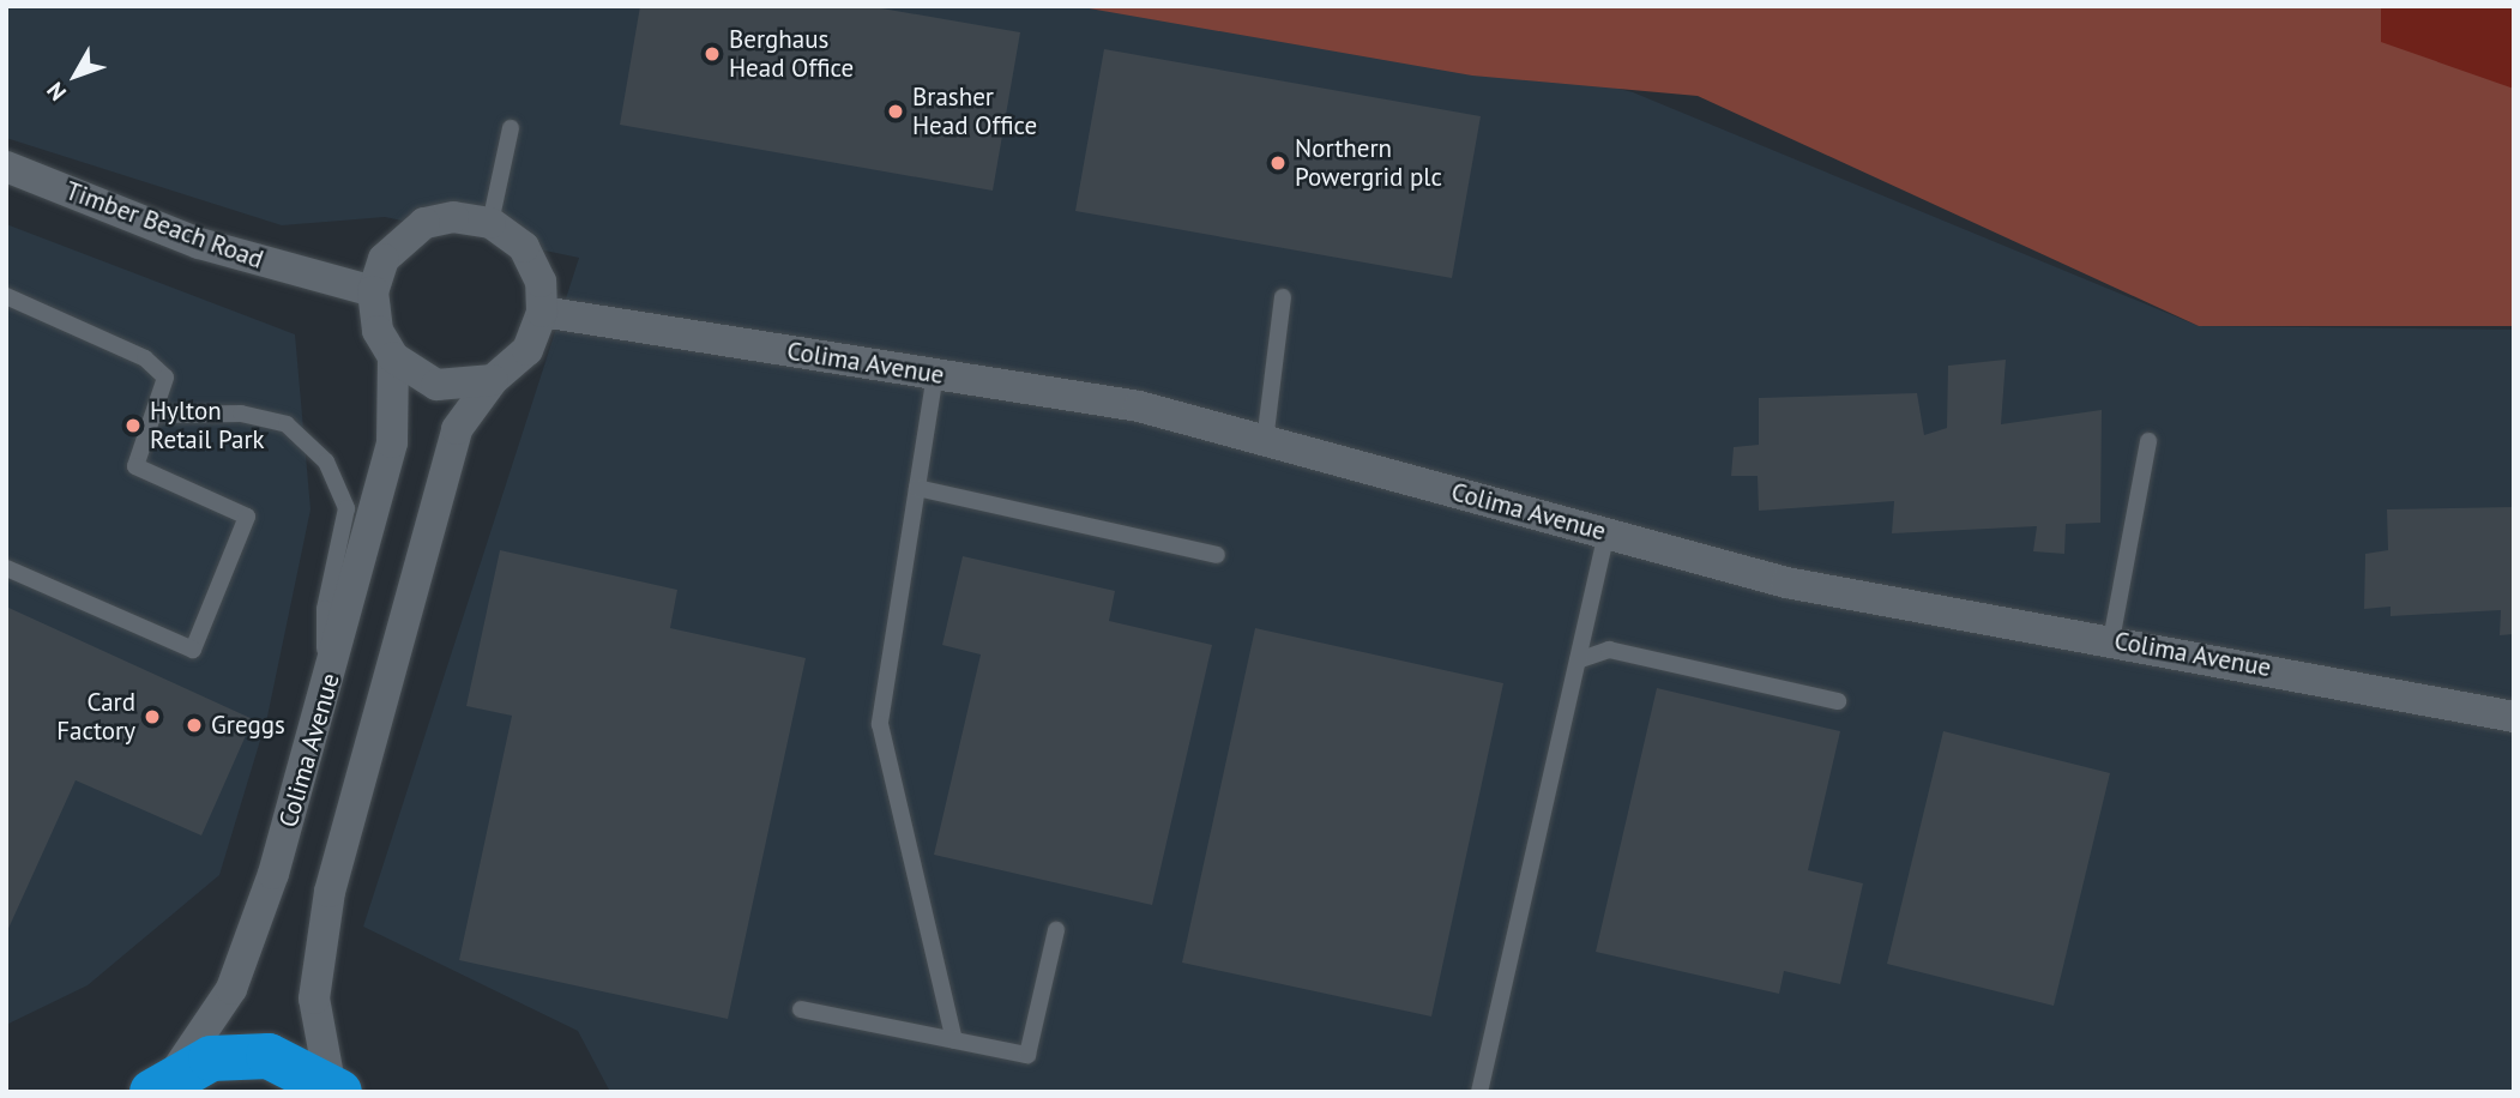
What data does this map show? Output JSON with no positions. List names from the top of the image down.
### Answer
{
  "streets": {
    "street": ["Timber Beach Road", "Colima Avenue"]
  },
  "crossings": [
    ["Timber Beach Road", "Colima Avenue"]
  ],
  "places": [
    "Berghaus Head Office",
    "Brasher Head Office",
    "Northern Powergrid plc",
    "Hylton Retail Park",
    "Card Factory",
    "Greggs"
  ],
  "north": "bottom left"
}
